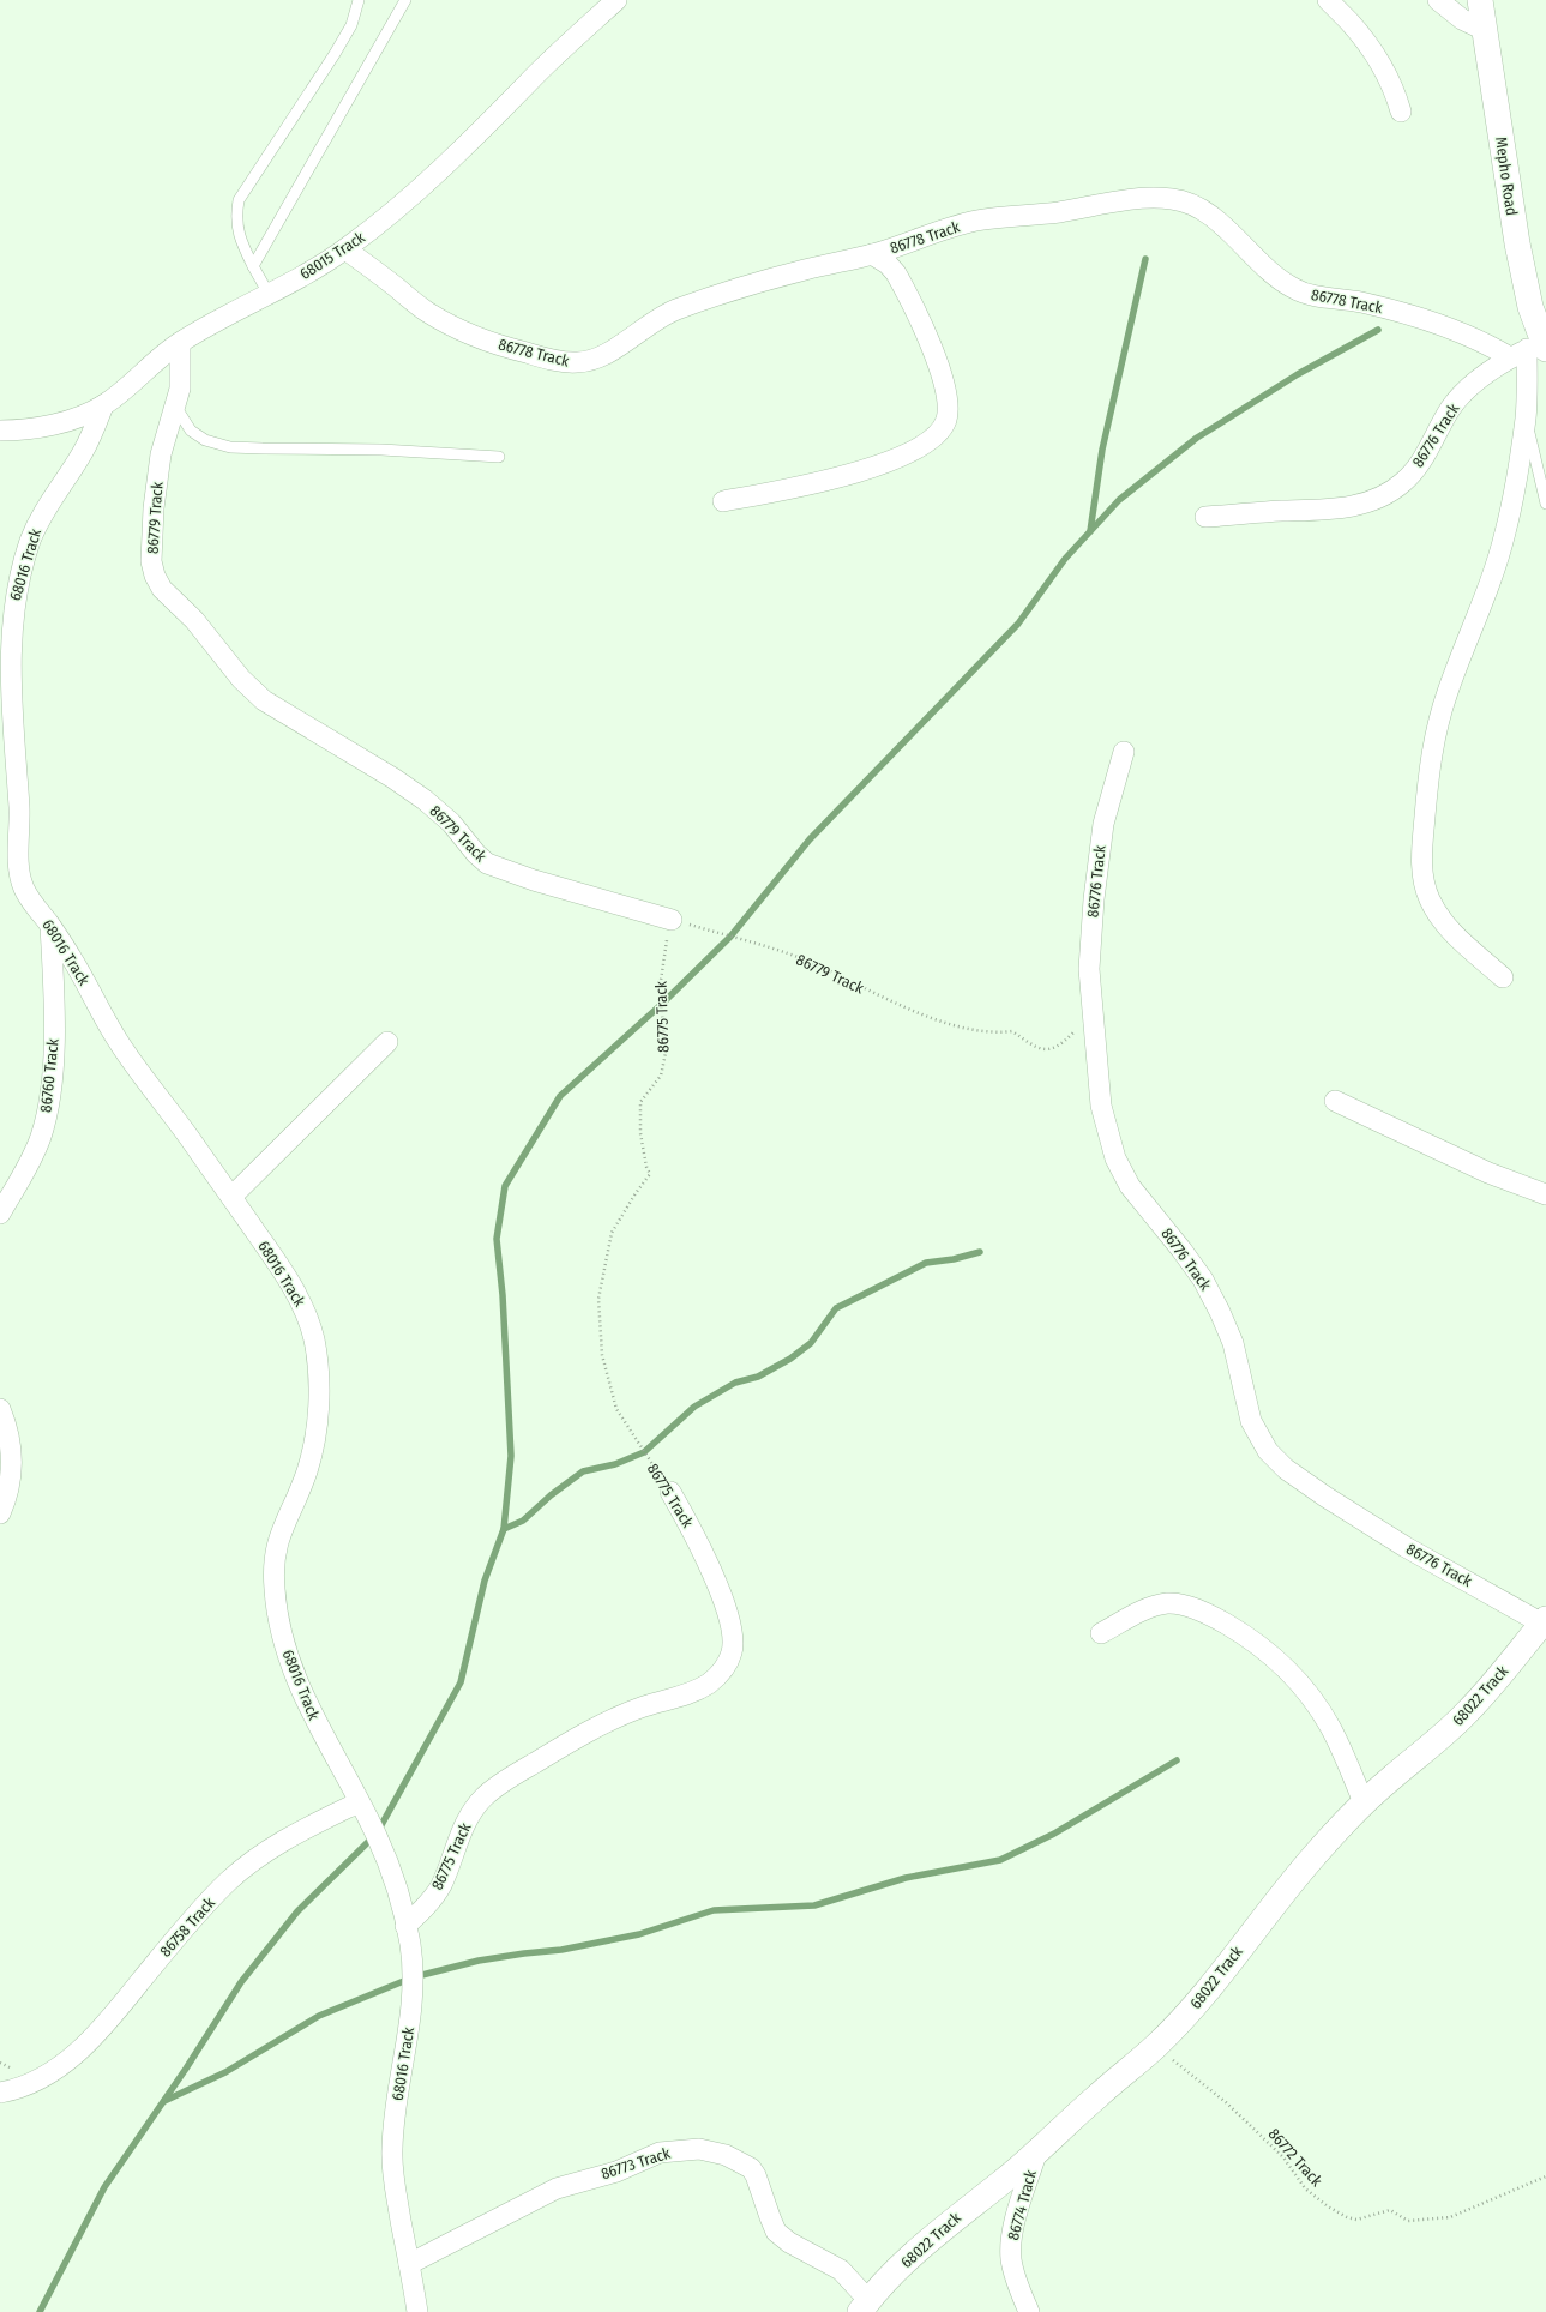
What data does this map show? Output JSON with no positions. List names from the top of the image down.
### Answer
{
  "streets": {
    "street": [
      "Mepho Road",
      "86778 Track",
      "68015 Track",
      "86776 Track",
      "86779 Track",
      "68016 Track",
      "86775 Track",
      "86760 Track",
      "68022 Track",
      "86758 Track",
      "86773 Track",
      "86774 Track"
    ],
    "path": ["86772 Track"]
  },
  "crossings": [
    ["Mepho Road", "86778 Track"],
    ["Mepho Road", "86776 Track"],
    ["86778 Track", "68015 Track"],
    ["86778 Track", "86776 Track"],
    ["68015 Track", "86779 Track"],
    ["68015 Track", "68016 Track"],
    ["86776 Track", "86779 Track"],
    ["86776 Track", "68022 Track"],
    ["86779 Track", "86775 Track"],
    ["68016 Track", "86775 Track"],
    ["68016 Track", "86760 Track"],
    ["68016 Track", "86758 Track"],
    ["68016 Track", "86773 Track"],
    ["68022 Track", "86772 Track"],
    ["68022 Track", "86773 Track"],
    ["68022 Track", "86774 Track"]
  ]
}
